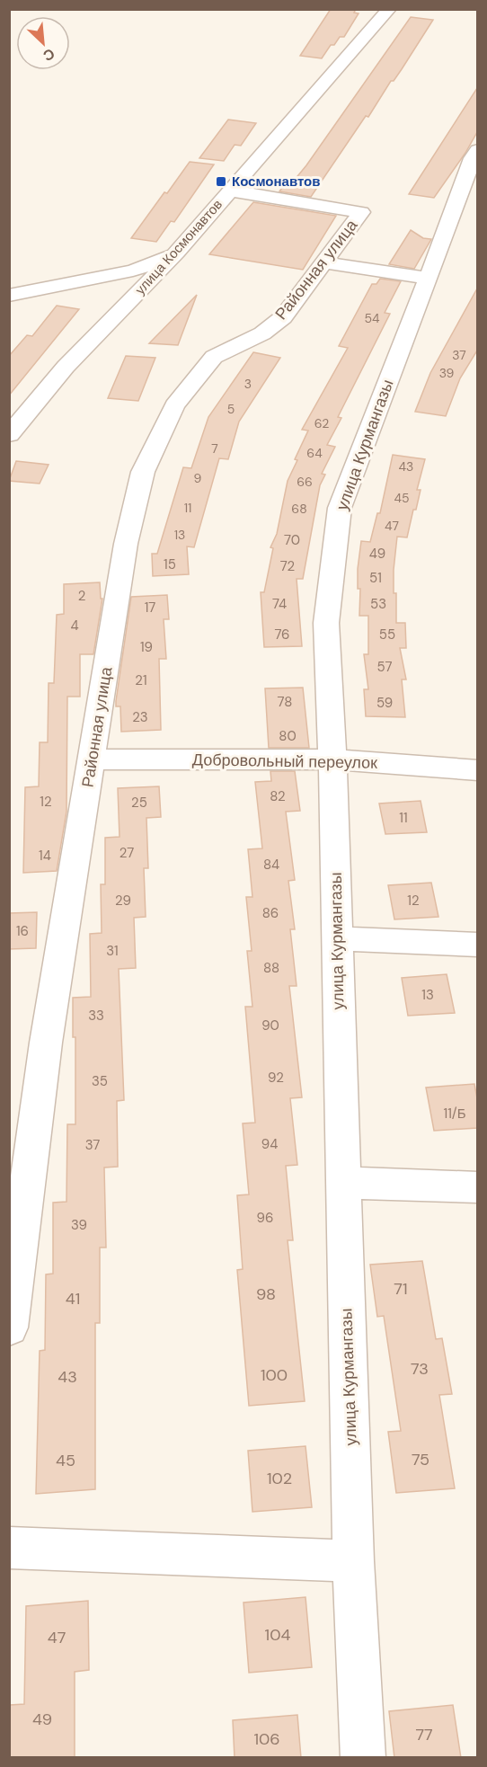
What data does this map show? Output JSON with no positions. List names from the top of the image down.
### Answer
{
  "streets": {
    "street": [
      "улица Космонавтов",
      "Районная улица",
      "улица Курмангазы",
      "Добровольный переулок"
    ]
  },
  "crossings": [
    ["улица Космонавтов", "Районная улица"],
    ["Районная улица", "Добровольный переулок"],
    ["улица Курмангазы", "Добровольный переулок"]
  ],
  "places": {
    "transit": ["Космонавтов"]
  },
  "house_numbers": [
    "54",
    "37",
    "39",
    "3",
    "5",
    "62",
    "7",
    "64",
    "43",
    "9",
    "66",
    "45",
    "11",
    "68",
    "47",
    "13",
    "70",
    "49",
    "15",
    "72",
    "51",
    "2",
    "74",
    "53",
    "17",
    "4",
    "76",
    "55",
    "19",
    "57",
    "21",
    "78",
    "59",
    "23",
    "80",
    "82",
    "12",
    "25",
    "11",
    "27",
    "14",
    "84",
    "29",
    "12",
    "86",
    "16",
    "31",
    "88",
    "13",
    "33",
    "90",
    "92",
    "35",
    "11/Б",
    "94",
    "37",
    "96",
    "39",
    "71",
    "98",
    "41",
    "73",
    "100",
    "43",
    "75",
    "45",
    "102",
    "104",
    "47",
    "49",
    "77",
    "106"
  ],
  "north": "bottom right"
}
